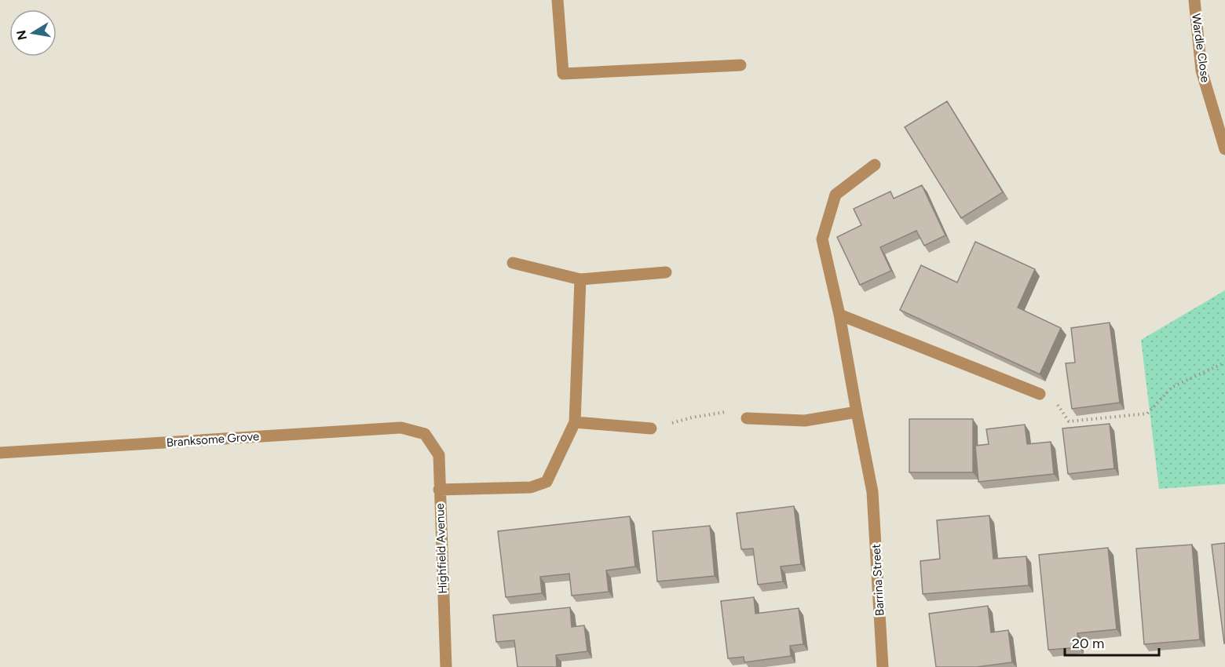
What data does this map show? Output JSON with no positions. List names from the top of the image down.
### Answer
{
  "streets": {
    "street": [
      "Wardle Close",
      "Branksome Grove",
      "Highfield Avenue",
      "Barrina Street"
    ]
  },
  "crossings": [
    ["Branksome Grove", "Highfield Avenue"]
  ],
  "scale_bar": "20 m",
  "north": "left"
}
